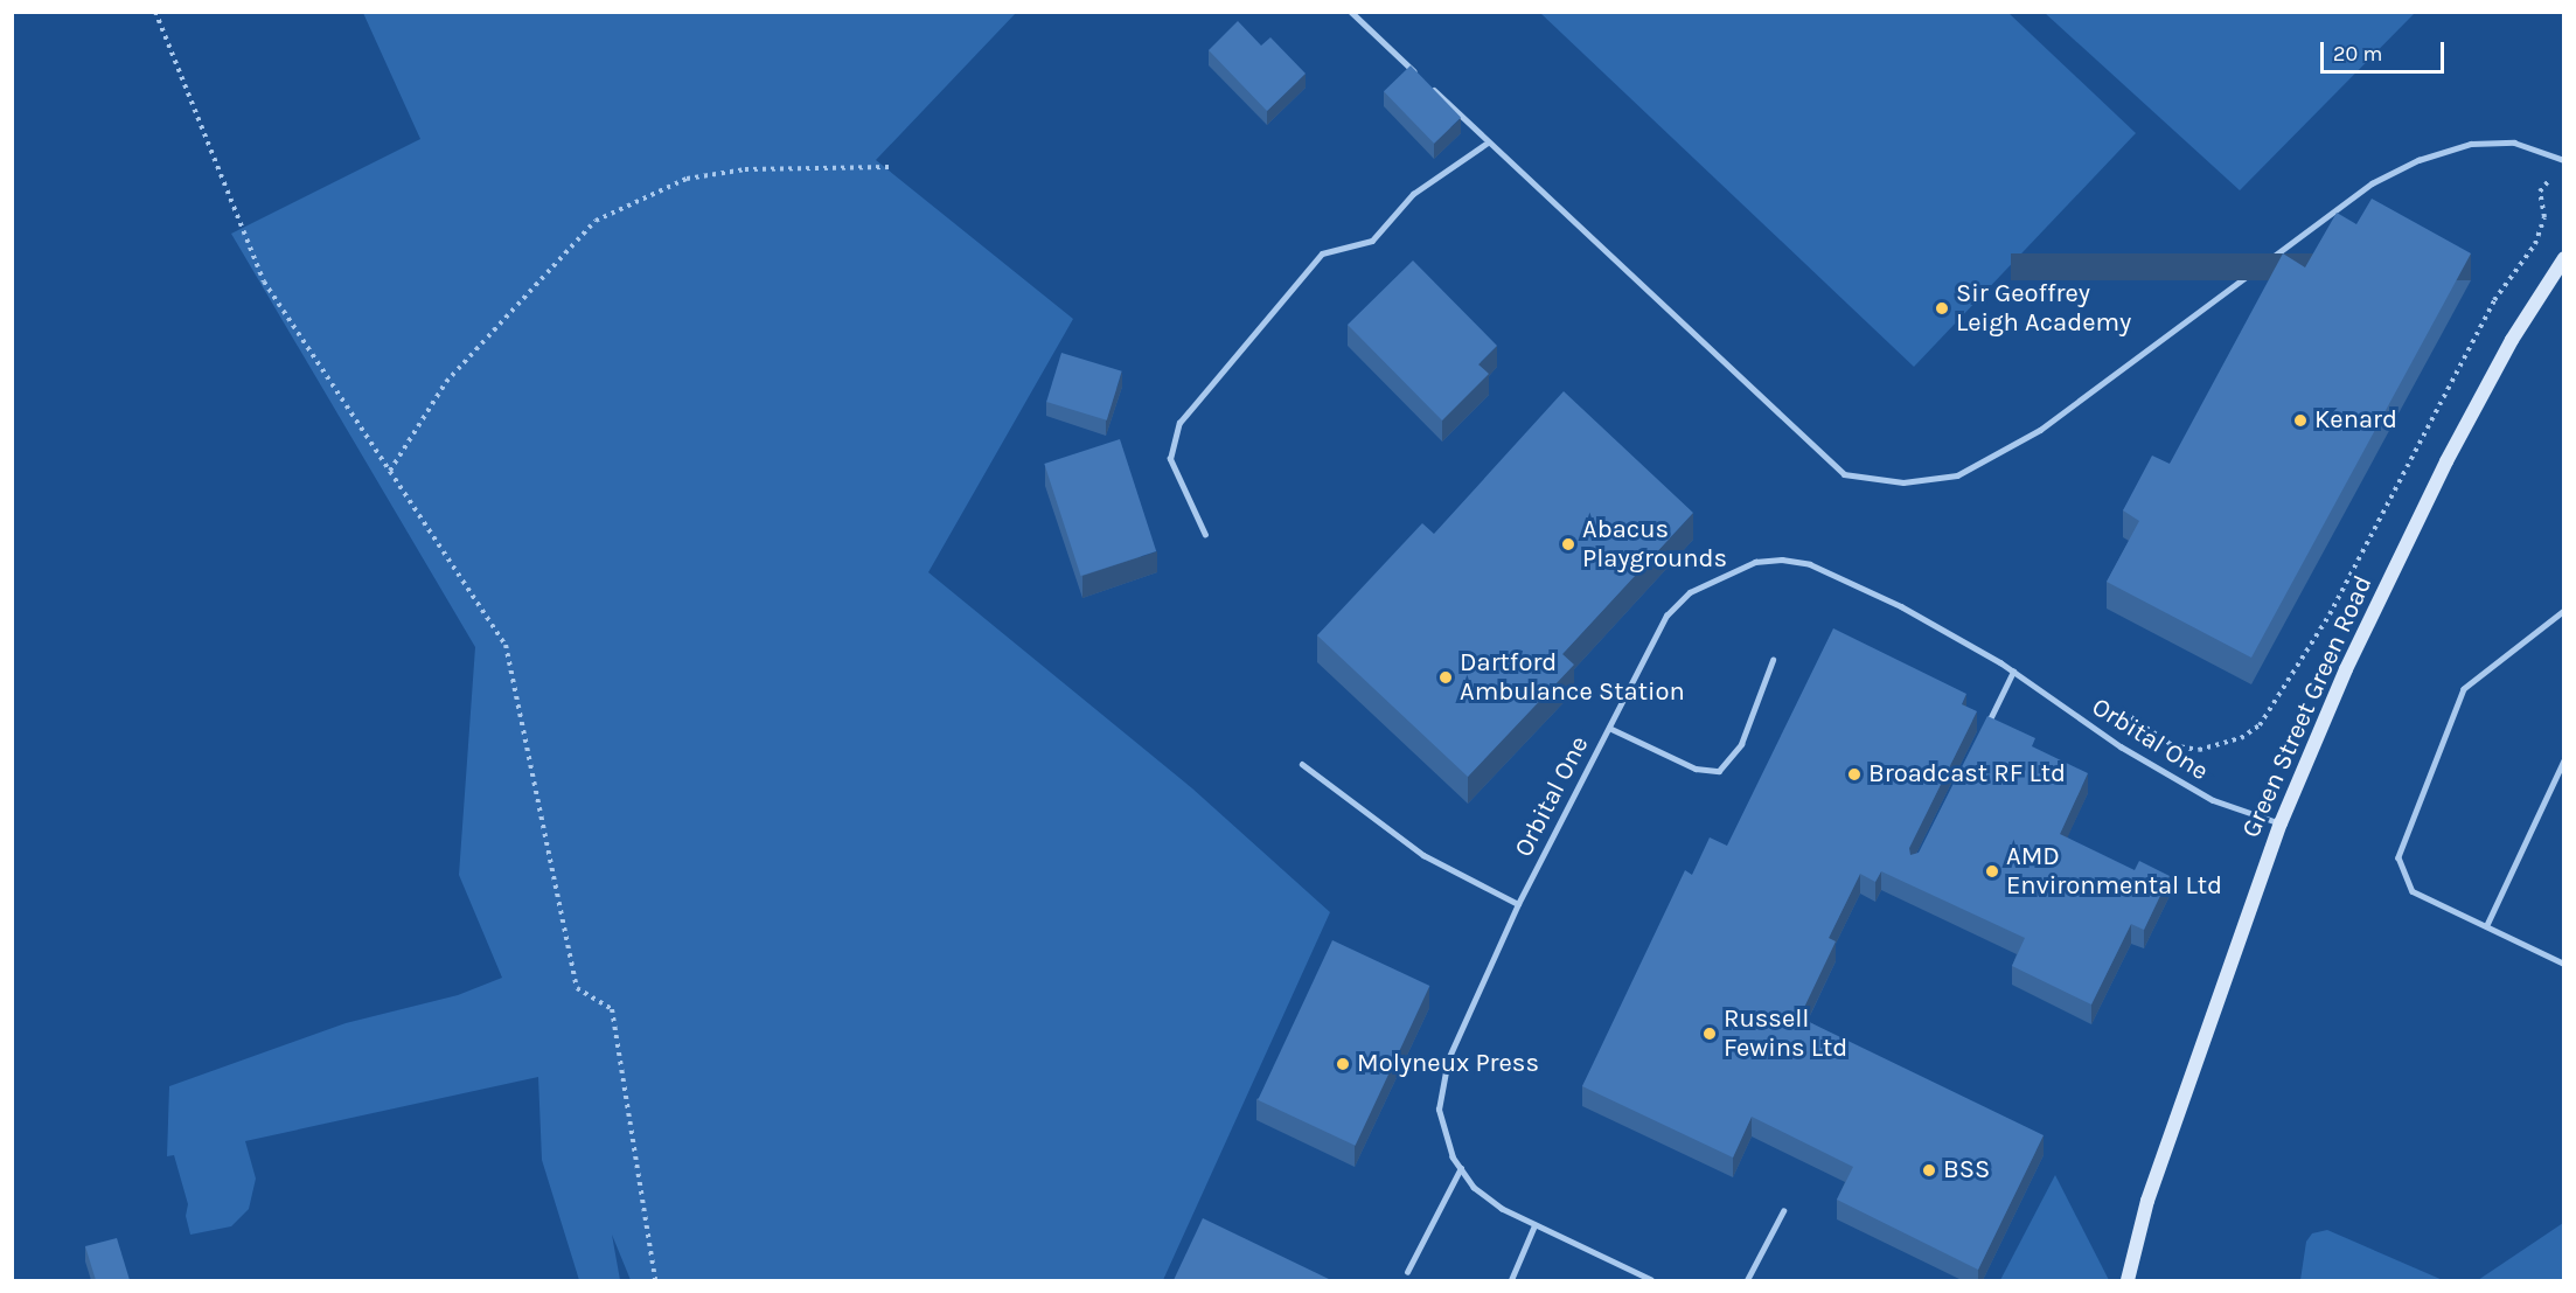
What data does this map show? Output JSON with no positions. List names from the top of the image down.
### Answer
{
  "streets": {
    "main road": ["Green Street Green Road"],
    "lane": ["Orbital One"]
  },
  "crossings": [
    ["Green Street Green Road", "Orbital One"]
  ],
  "places": [
    "Sir Geoffrey Leigh Academy",
    "Kenard",
    "Abacus Playgrounds",
    "Dartford Ambulance Station",
    "Broadcast RF Ltd",
    "AMD Environmental Ltd",
    "Russell Fewins Ltd",
    "Molyneux Press",
    "BSS"
  ],
  "scale_bar": "20 m"
}
